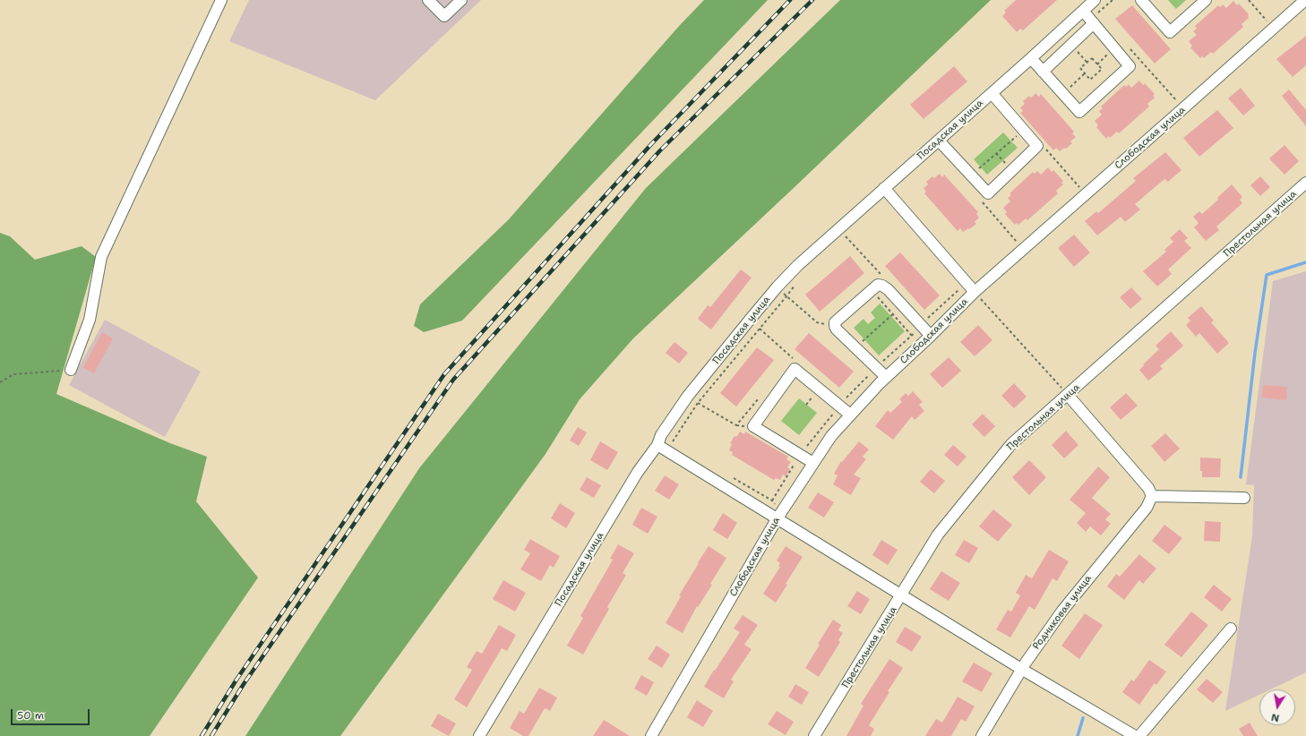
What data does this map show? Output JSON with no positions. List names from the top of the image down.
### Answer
{
  "streets": {
    "street": [
      "Посадская улица",
      "Слободская улица",
      "Престольная улица",
      "Родниковая улица"
    ]
  },
  "scale_bar": "50 m",
  "north": "bottom"
}
